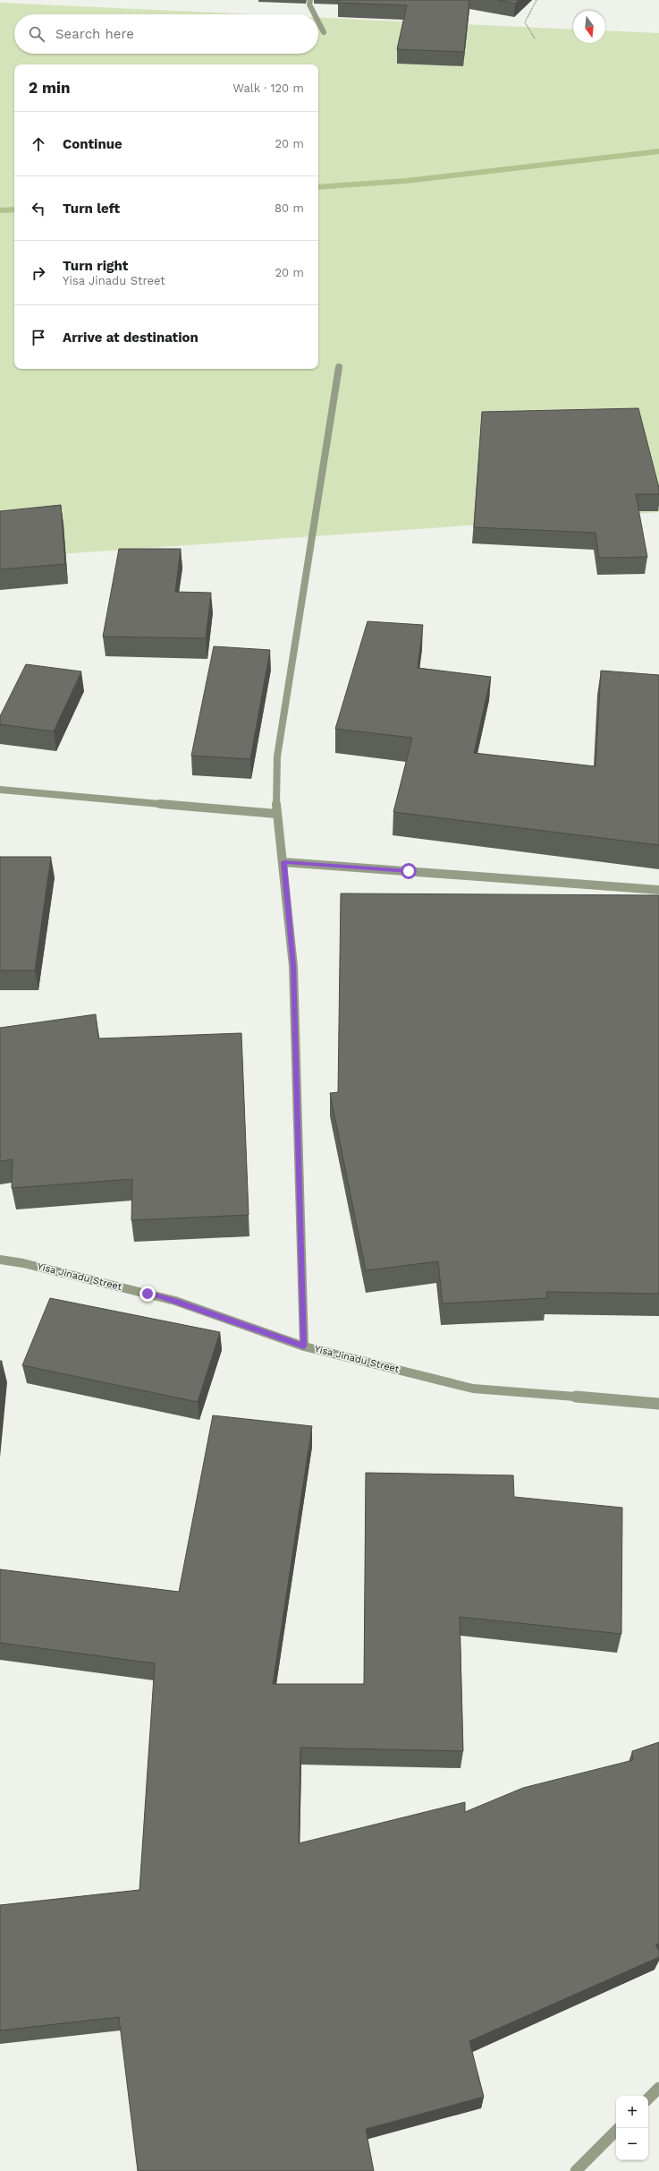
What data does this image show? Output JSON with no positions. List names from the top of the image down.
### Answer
{
  "streets": {
    "street": ["Yisa Jinadu Street"]
  },
  "north": "bottom",
  "page": {
    "search": "Search here",
    "heading": ["2 min", "Walk · 120 m"],
    "list": [
      ["Continue", "20 m"],
      ["Turn left", "80 m"],
      ["Turn right", "Yisa Jinadu Street", "20 m"],
      "Arrive at destination"
    ],
    "map_buttons": ["+", "−"]
  }
}
